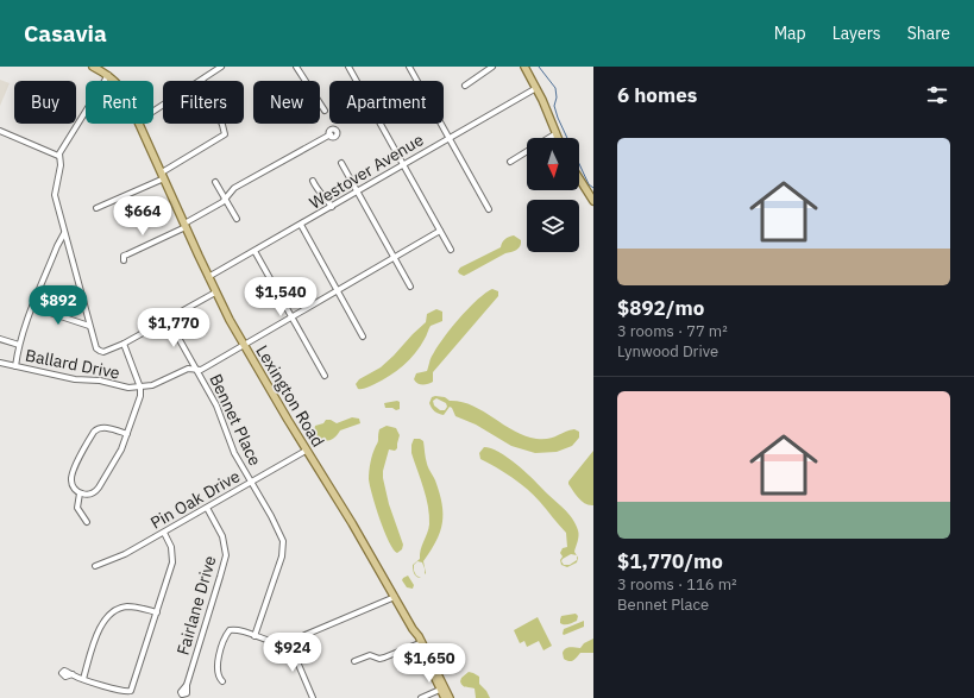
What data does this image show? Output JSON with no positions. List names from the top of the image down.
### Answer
{
  "streets": {
    "main road": ["Lexington Road"],
    "street": [
      "Westover Avenue",
      "Ballard Drive",
      "Bennet Place",
      "Pin Oak Drive",
      "Fairlane Drive"
    ]
  },
  "crossings": [
    ["Westover Avenue", "Lexington Road"],
    ["Ballard Drive", "Lexington Road"],
    ["Ballard Drive", "Bennet Place"],
    ["Lexington Road", "Pin Oak Drive"],
    ["Bennet Place", "Pin Oak Drive"],
    ["Pin Oak Drive", "Fairlane Drive"]
  ],
  "north": "bottom",
  "page": {
    "header": "Casavia",
    "nav": ["Map", "Layers", "Share"],
    "heading": "6 homes",
    "chip": [
      "Buy",
      "Rent",
      "Filters",
      "New",
      "Apartment"
    ],
    "list": [
      {
        "name": "$892/mo",
        "note": "3 rooms · 77 m² · Lynwood Drive"
      },
      {
        "name": "$1,770/mo",
        "note": "3 rooms · 116 m² · Bennet Place"
      }
    ],
    "price": [
      "$664",
      "$1,540",
      "$892",
      "$1,770",
      "$924",
      "$1,650"
    ]
  }
}
